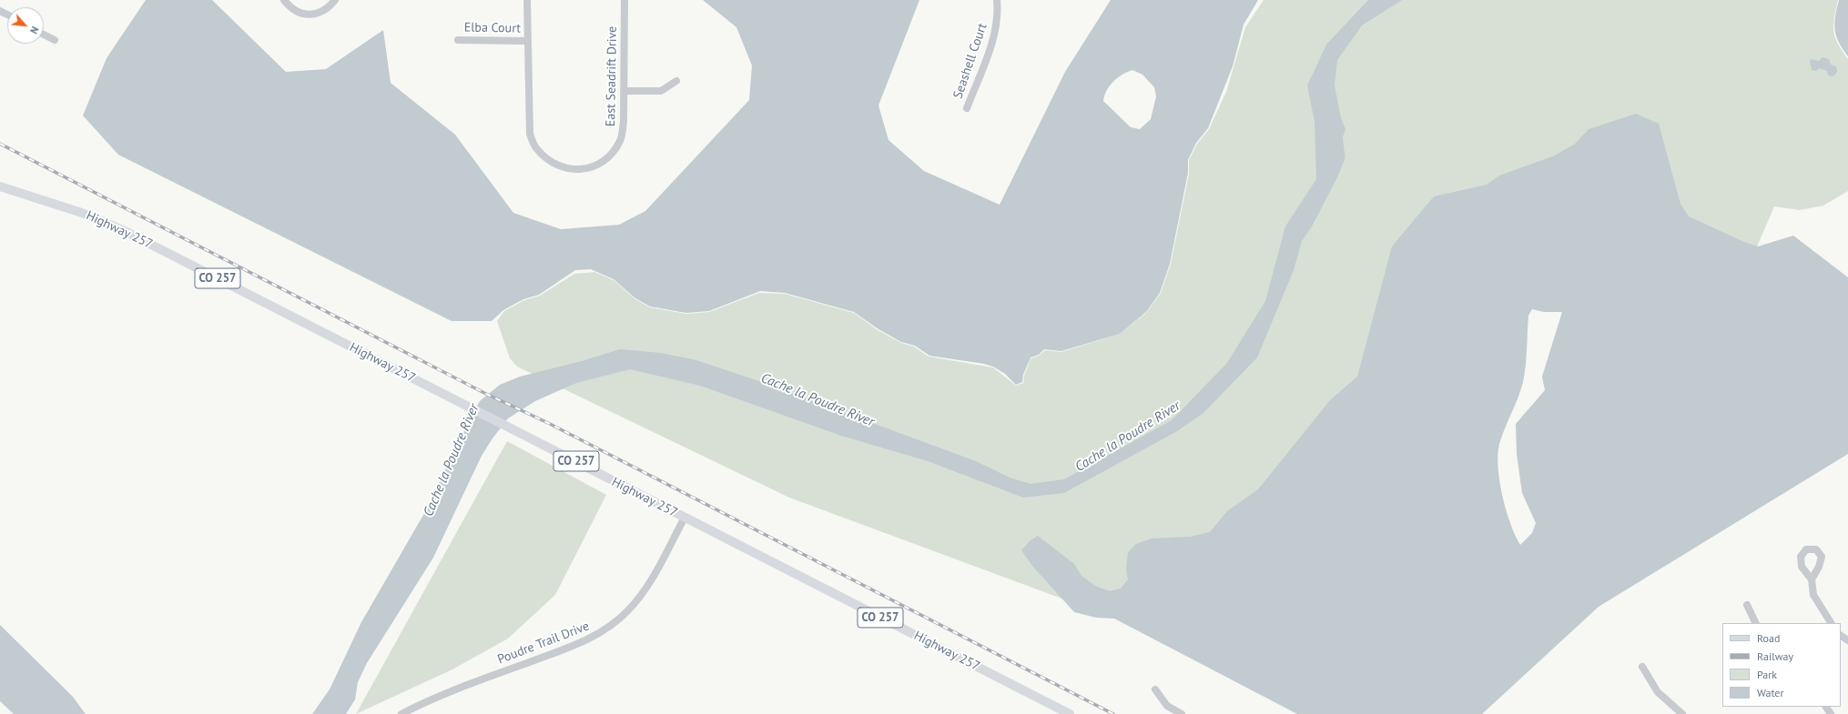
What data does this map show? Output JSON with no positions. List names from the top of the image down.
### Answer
{
  "streets": {
    "main road": ["Highway 257", "CO 257"],
    "street": [
      "Elba Court",
      "Seashell Court",
      "East Seadrift Drive",
      "Poudre Trail Drive"
    ]
  },
  "crossings": [
    ["Elba Court", "East Seadrift Drive"],
    ["Highway 257", "Poudre Trail Drive"]
  ],
  "water": ["Cache la Poudre River"],
  "legend": [
    "Road",
    "Railway",
    "Park",
    "Water"
  ],
  "north": "bottom right"
}
